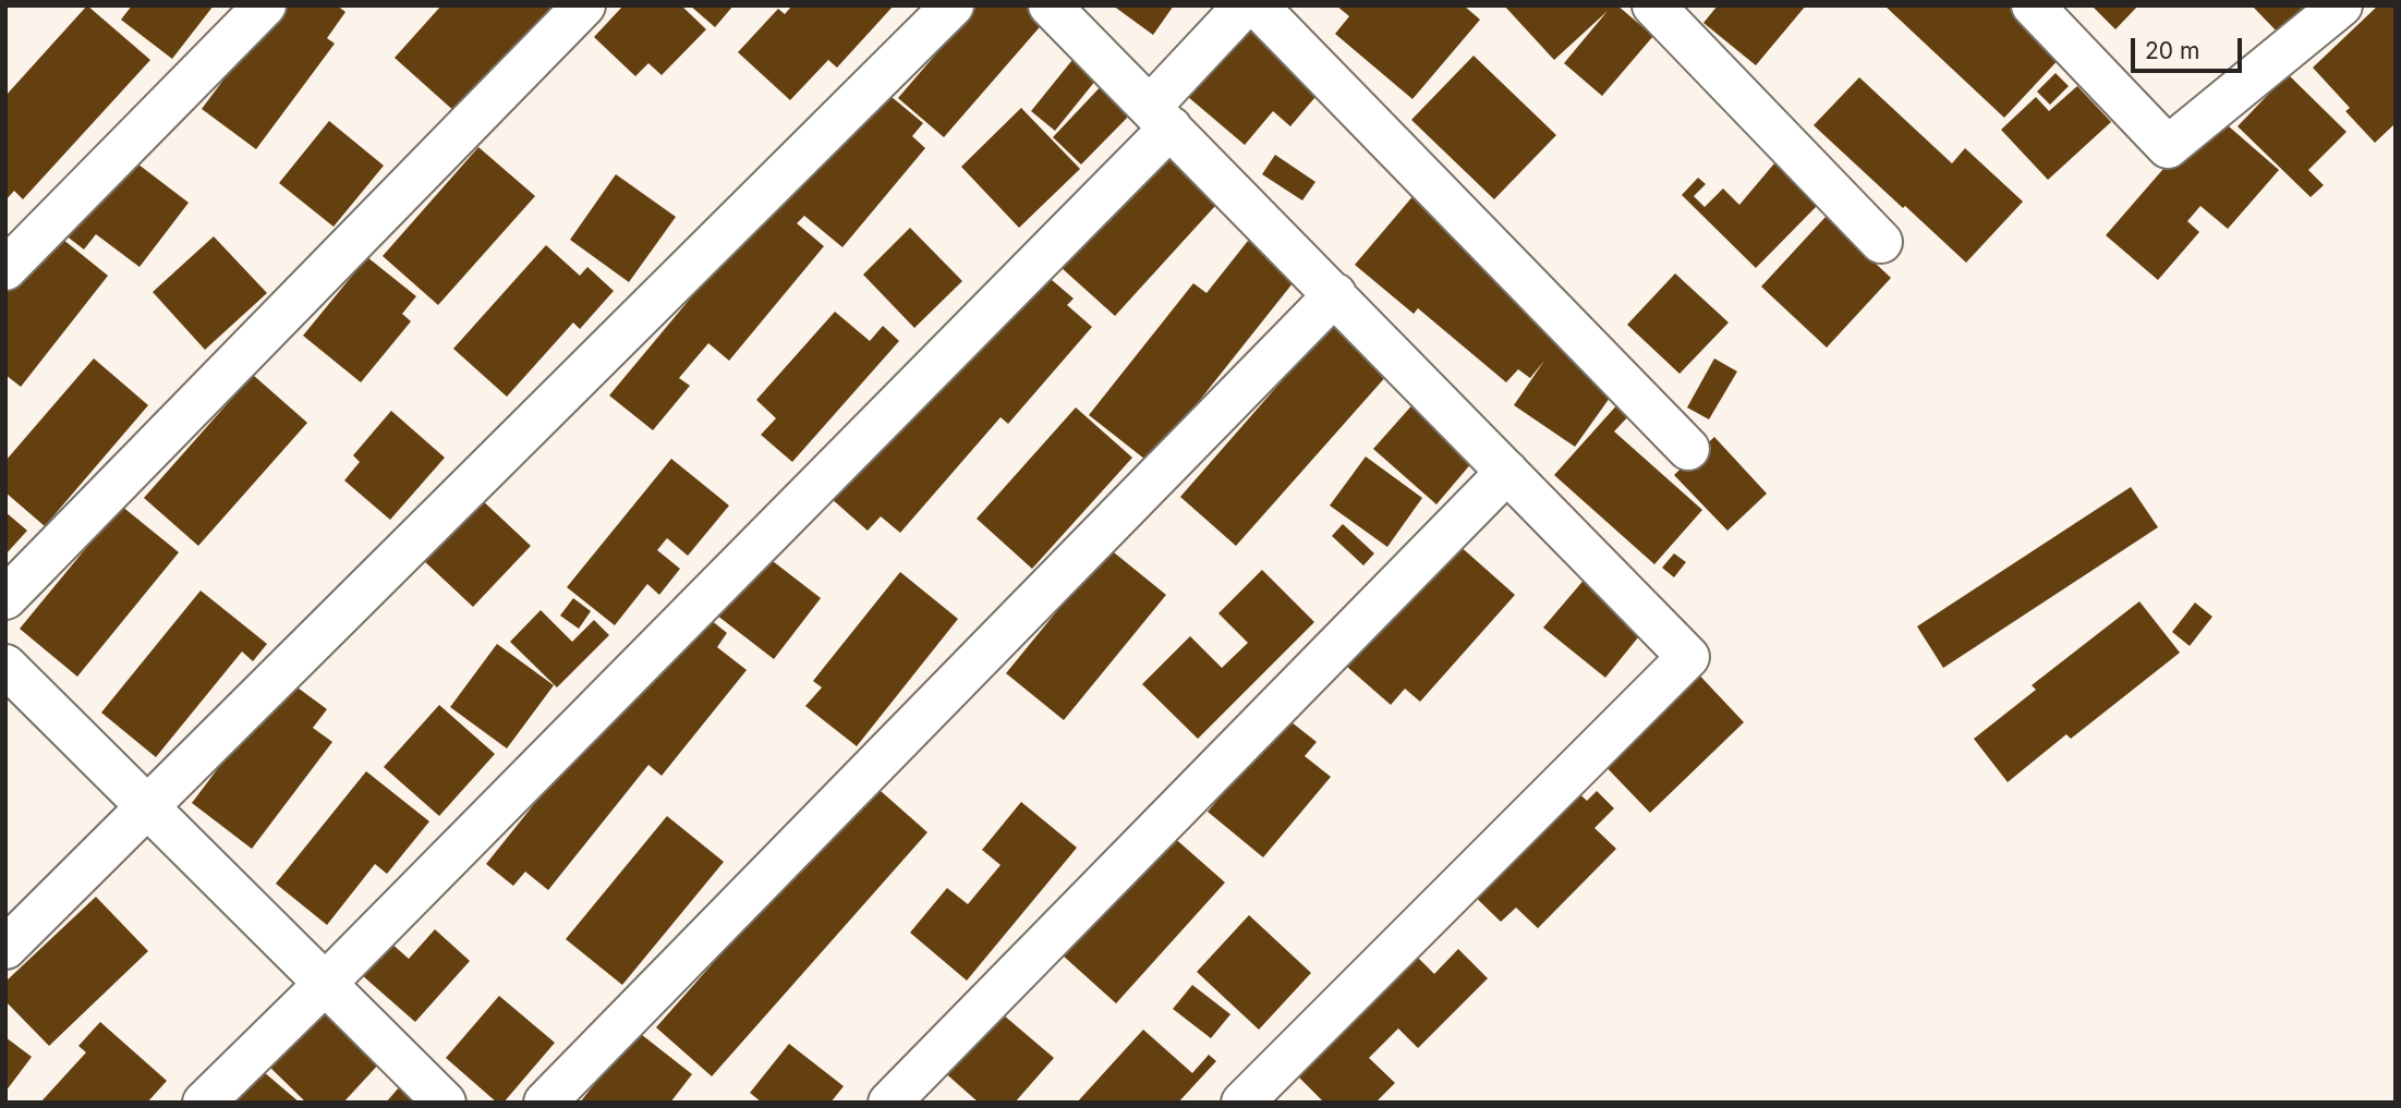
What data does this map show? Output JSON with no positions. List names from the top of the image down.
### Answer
{
  "scale_bar": "20 m"
}
